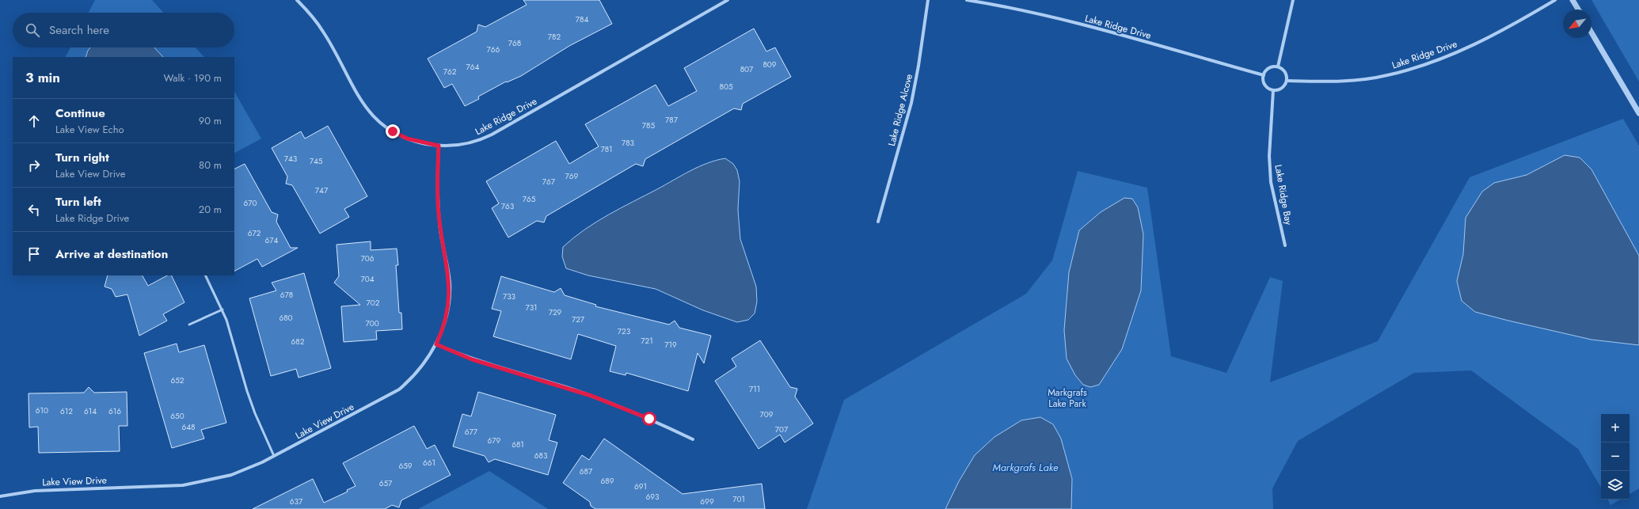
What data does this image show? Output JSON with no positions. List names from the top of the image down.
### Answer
{
  "streets": {
    "street": [
      "Lake Ridge Drive",
      "Lake Ridge Alcove",
      "Lake Ridge Bay",
      "Lake View Drive"
    ]
  },
  "crossings": [
    ["Lake Ridge Drive", "Lake Ridge Bay"],
    ["Lake Ridge Drive", "Lake View Drive"]
  ],
  "water": ["Markgrafs Lake"],
  "parks": ["Markgrafs Lake Park"],
  "house_numbers": [
    "784",
    "782",
    "768",
    "766",
    "809",
    "764",
    "807",
    "762",
    "805",
    "787",
    "785",
    "783",
    "781",
    "743",
    "745",
    "769",
    "767",
    "747",
    "765",
    "670",
    "763",
    "672",
    "674",
    "706",
    "704",
    "678",
    "733",
    "702",
    "731",
    "729",
    "680",
    "727",
    "700",
    "723",
    "721",
    "682",
    "719",
    "652",
    "711",
    "610",
    "612",
    "614",
    "616",
    "709",
    "650",
    "648",
    "707",
    "677",
    "679",
    "681",
    "683",
    "661",
    "659",
    "687",
    "689",
    "657",
    "691",
    "693",
    "701",
    "637",
    "699"
  ],
  "north": "bottom left",
  "page": {
    "search": "Search here",
    "heading": ["3 min", "Walk · 190 m"],
    "list": [
      ["Continue", "Lake View Echo", "90 m"],
      ["Turn right", "Lake View Drive", "80 m"],
      ["Turn left", "Lake Ridge Drive", "20 m"],
      "Arrive at destination"
    ],
    "map_buttons": ["+", "−"]
  }
}
